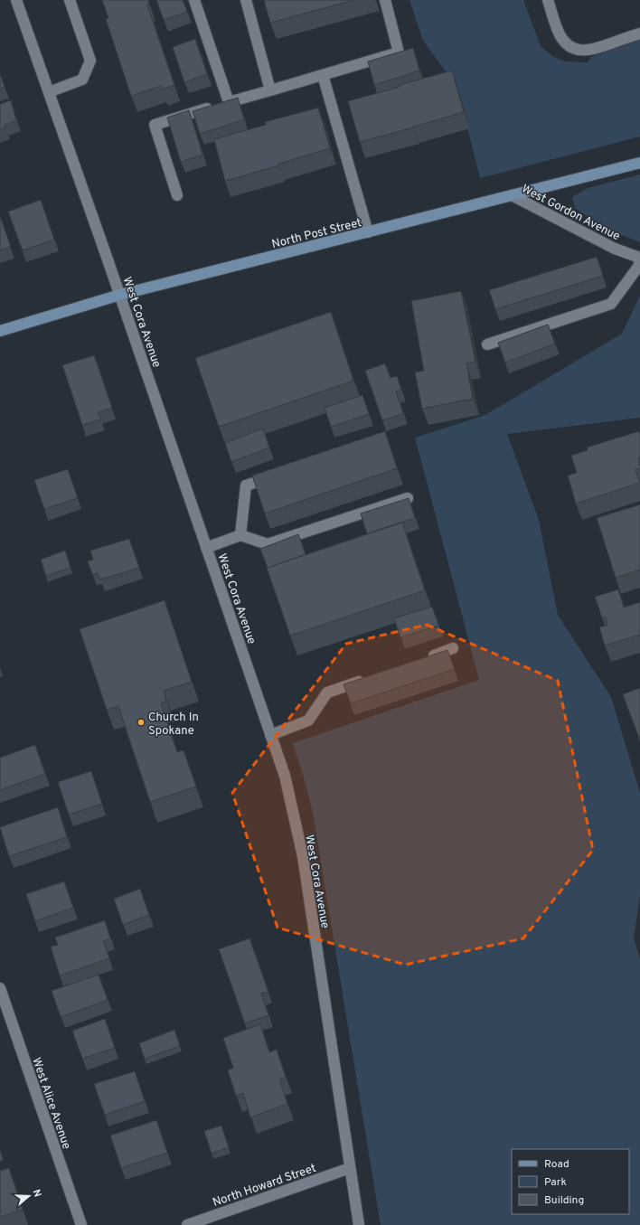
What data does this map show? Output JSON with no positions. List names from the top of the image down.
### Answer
{
  "streets": {
    "street": [
      "West Gordon Avenue",
      "North Post Street",
      "West Cora Avenue",
      "West Alice Avenue",
      "North Howard Street"
    ]
  },
  "crossings": [
    ["West Gordon Avenue", "North Post Street"],
    ["North Post Street", "West Cora Avenue"],
    ["West Cora Avenue", "North Howard Street"]
  ],
  "places": ["Church In Spokane"],
  "legend": ["Road", "Park", "Building"],
  "north": "right"
}
